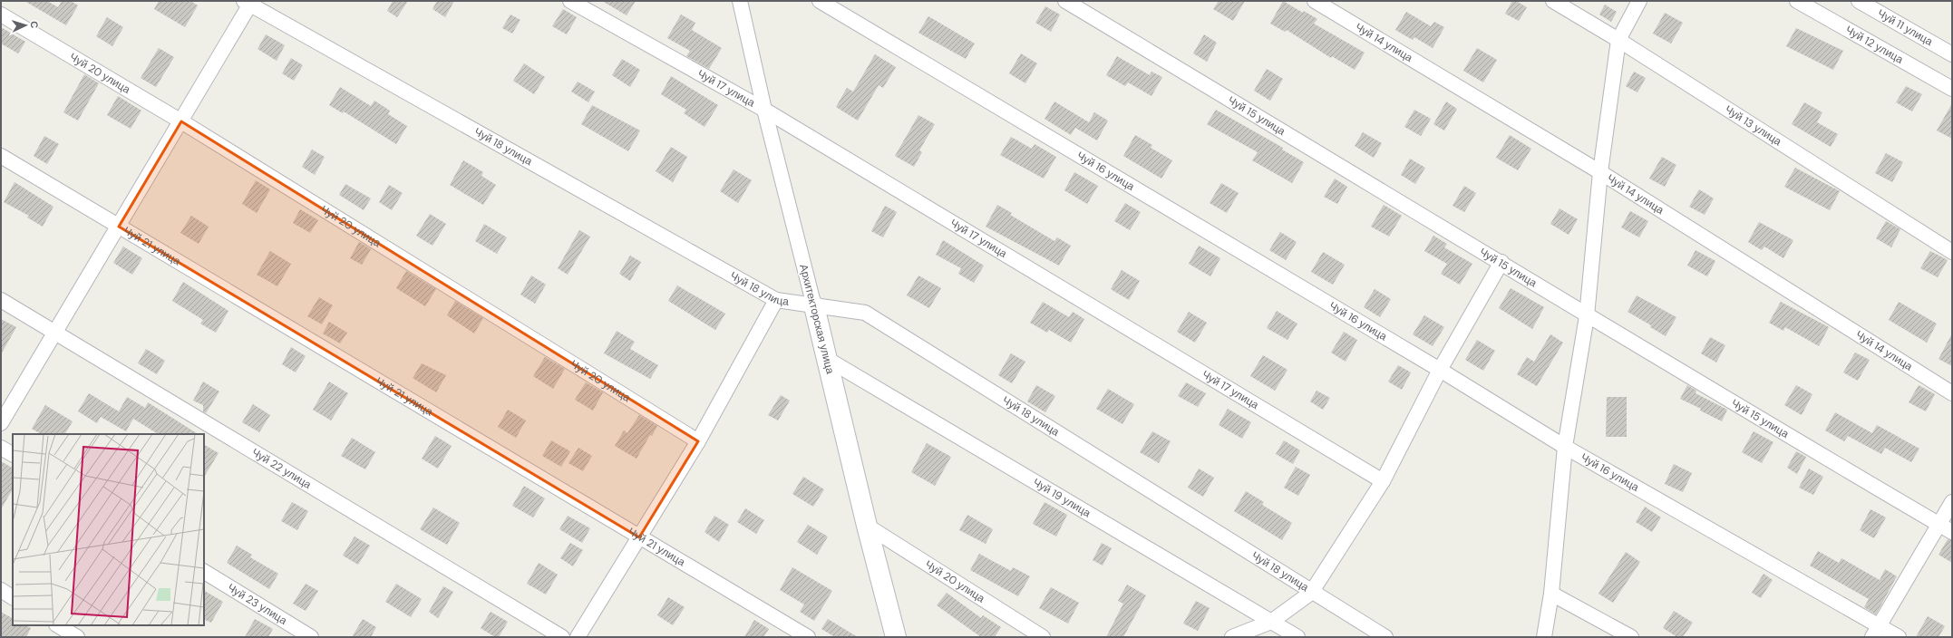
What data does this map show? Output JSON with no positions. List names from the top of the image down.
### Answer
{
  "streets": {
    "street": [
      "Чуй 11 улица",
      "Чуй 14 улица",
      "Чуй 12 улица",
      "Чуй 20 улица",
      "Чуй 17 улица",
      "Чуй 15 улица",
      "Чуй 13 улица",
      "Чуй 18 улица",
      "Чуй 16 улица",
      "Чуй 21 улица",
      "Архитекторская улица",
      "Чуй 22 улица",
      "Чуй 19 улица",
      "Чуй 23 улица"
    ]
  },
  "crossings": [
    ["Чуй 20 улица", "Архитекторская улица"],
    ["Чуй 17 улица", "Архитекторская улица"],
    ["Чуй 18 улица", "Архитекторская улица"],
    ["Архитекторская улица", "Чуй 19 улица"]
  ],
  "north": "right"
}
